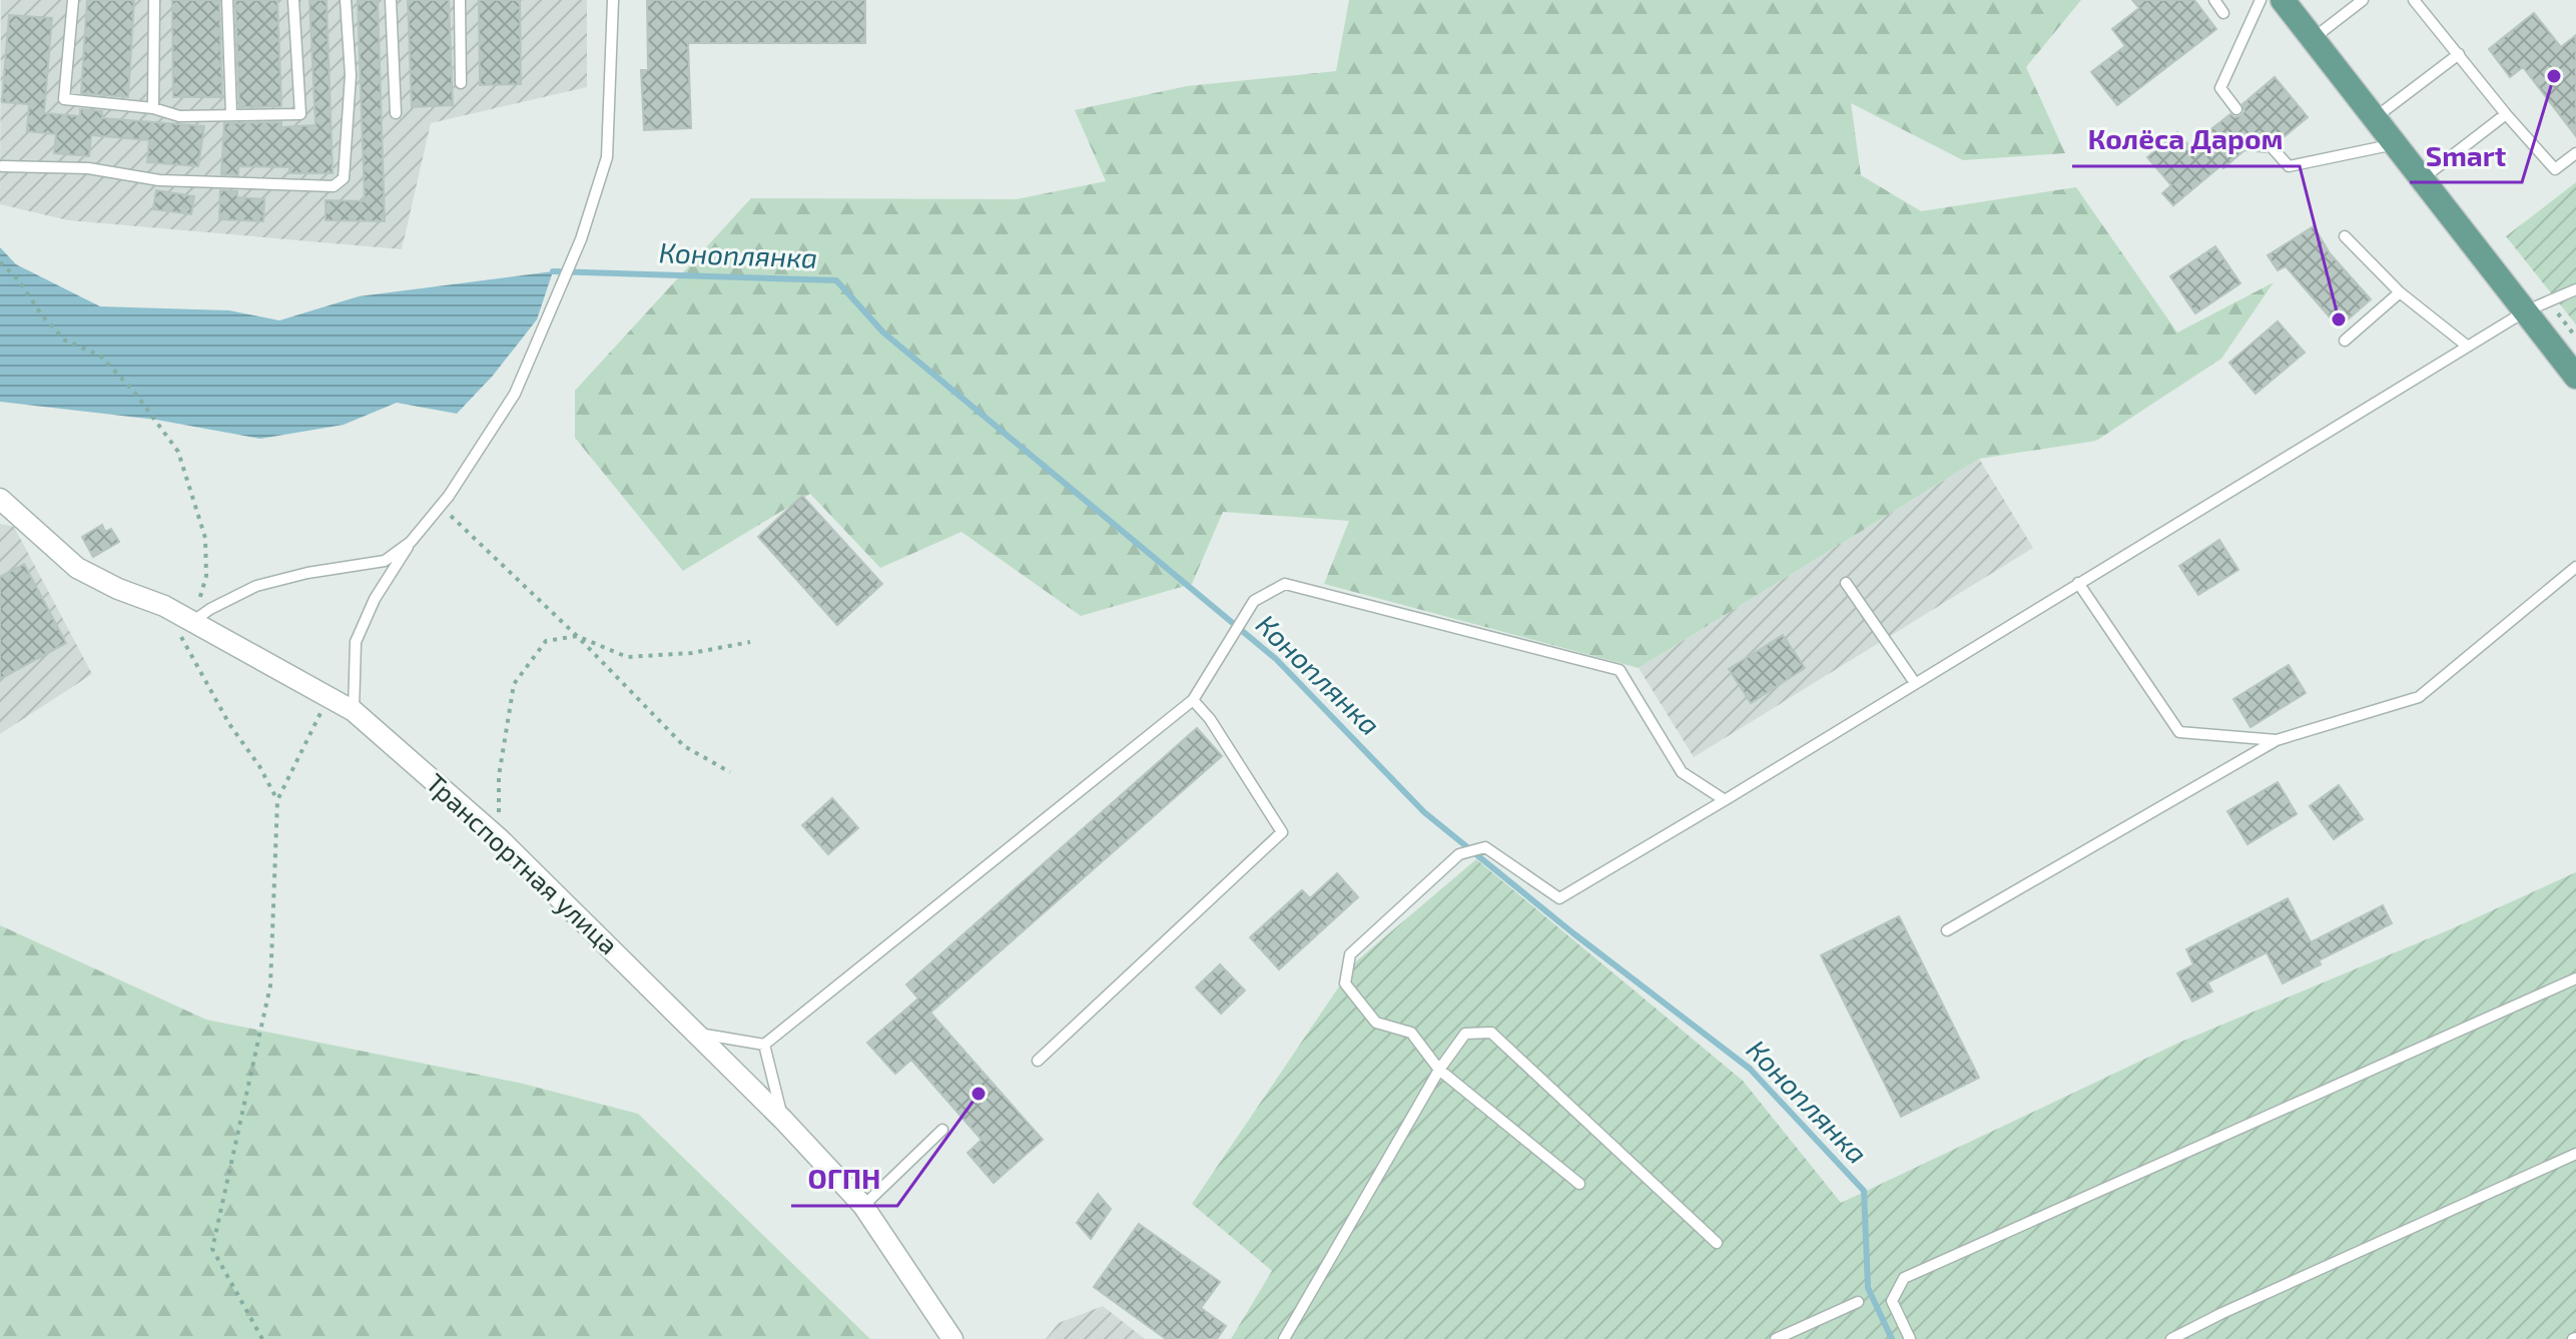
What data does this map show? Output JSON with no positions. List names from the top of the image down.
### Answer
{
  "streets": {
    "street": ["Транспортная улица"]
  },
  "water": ["Коноплянка"],
  "places": ["Smart", "Колёса Даром", "ОГПН"]
}
